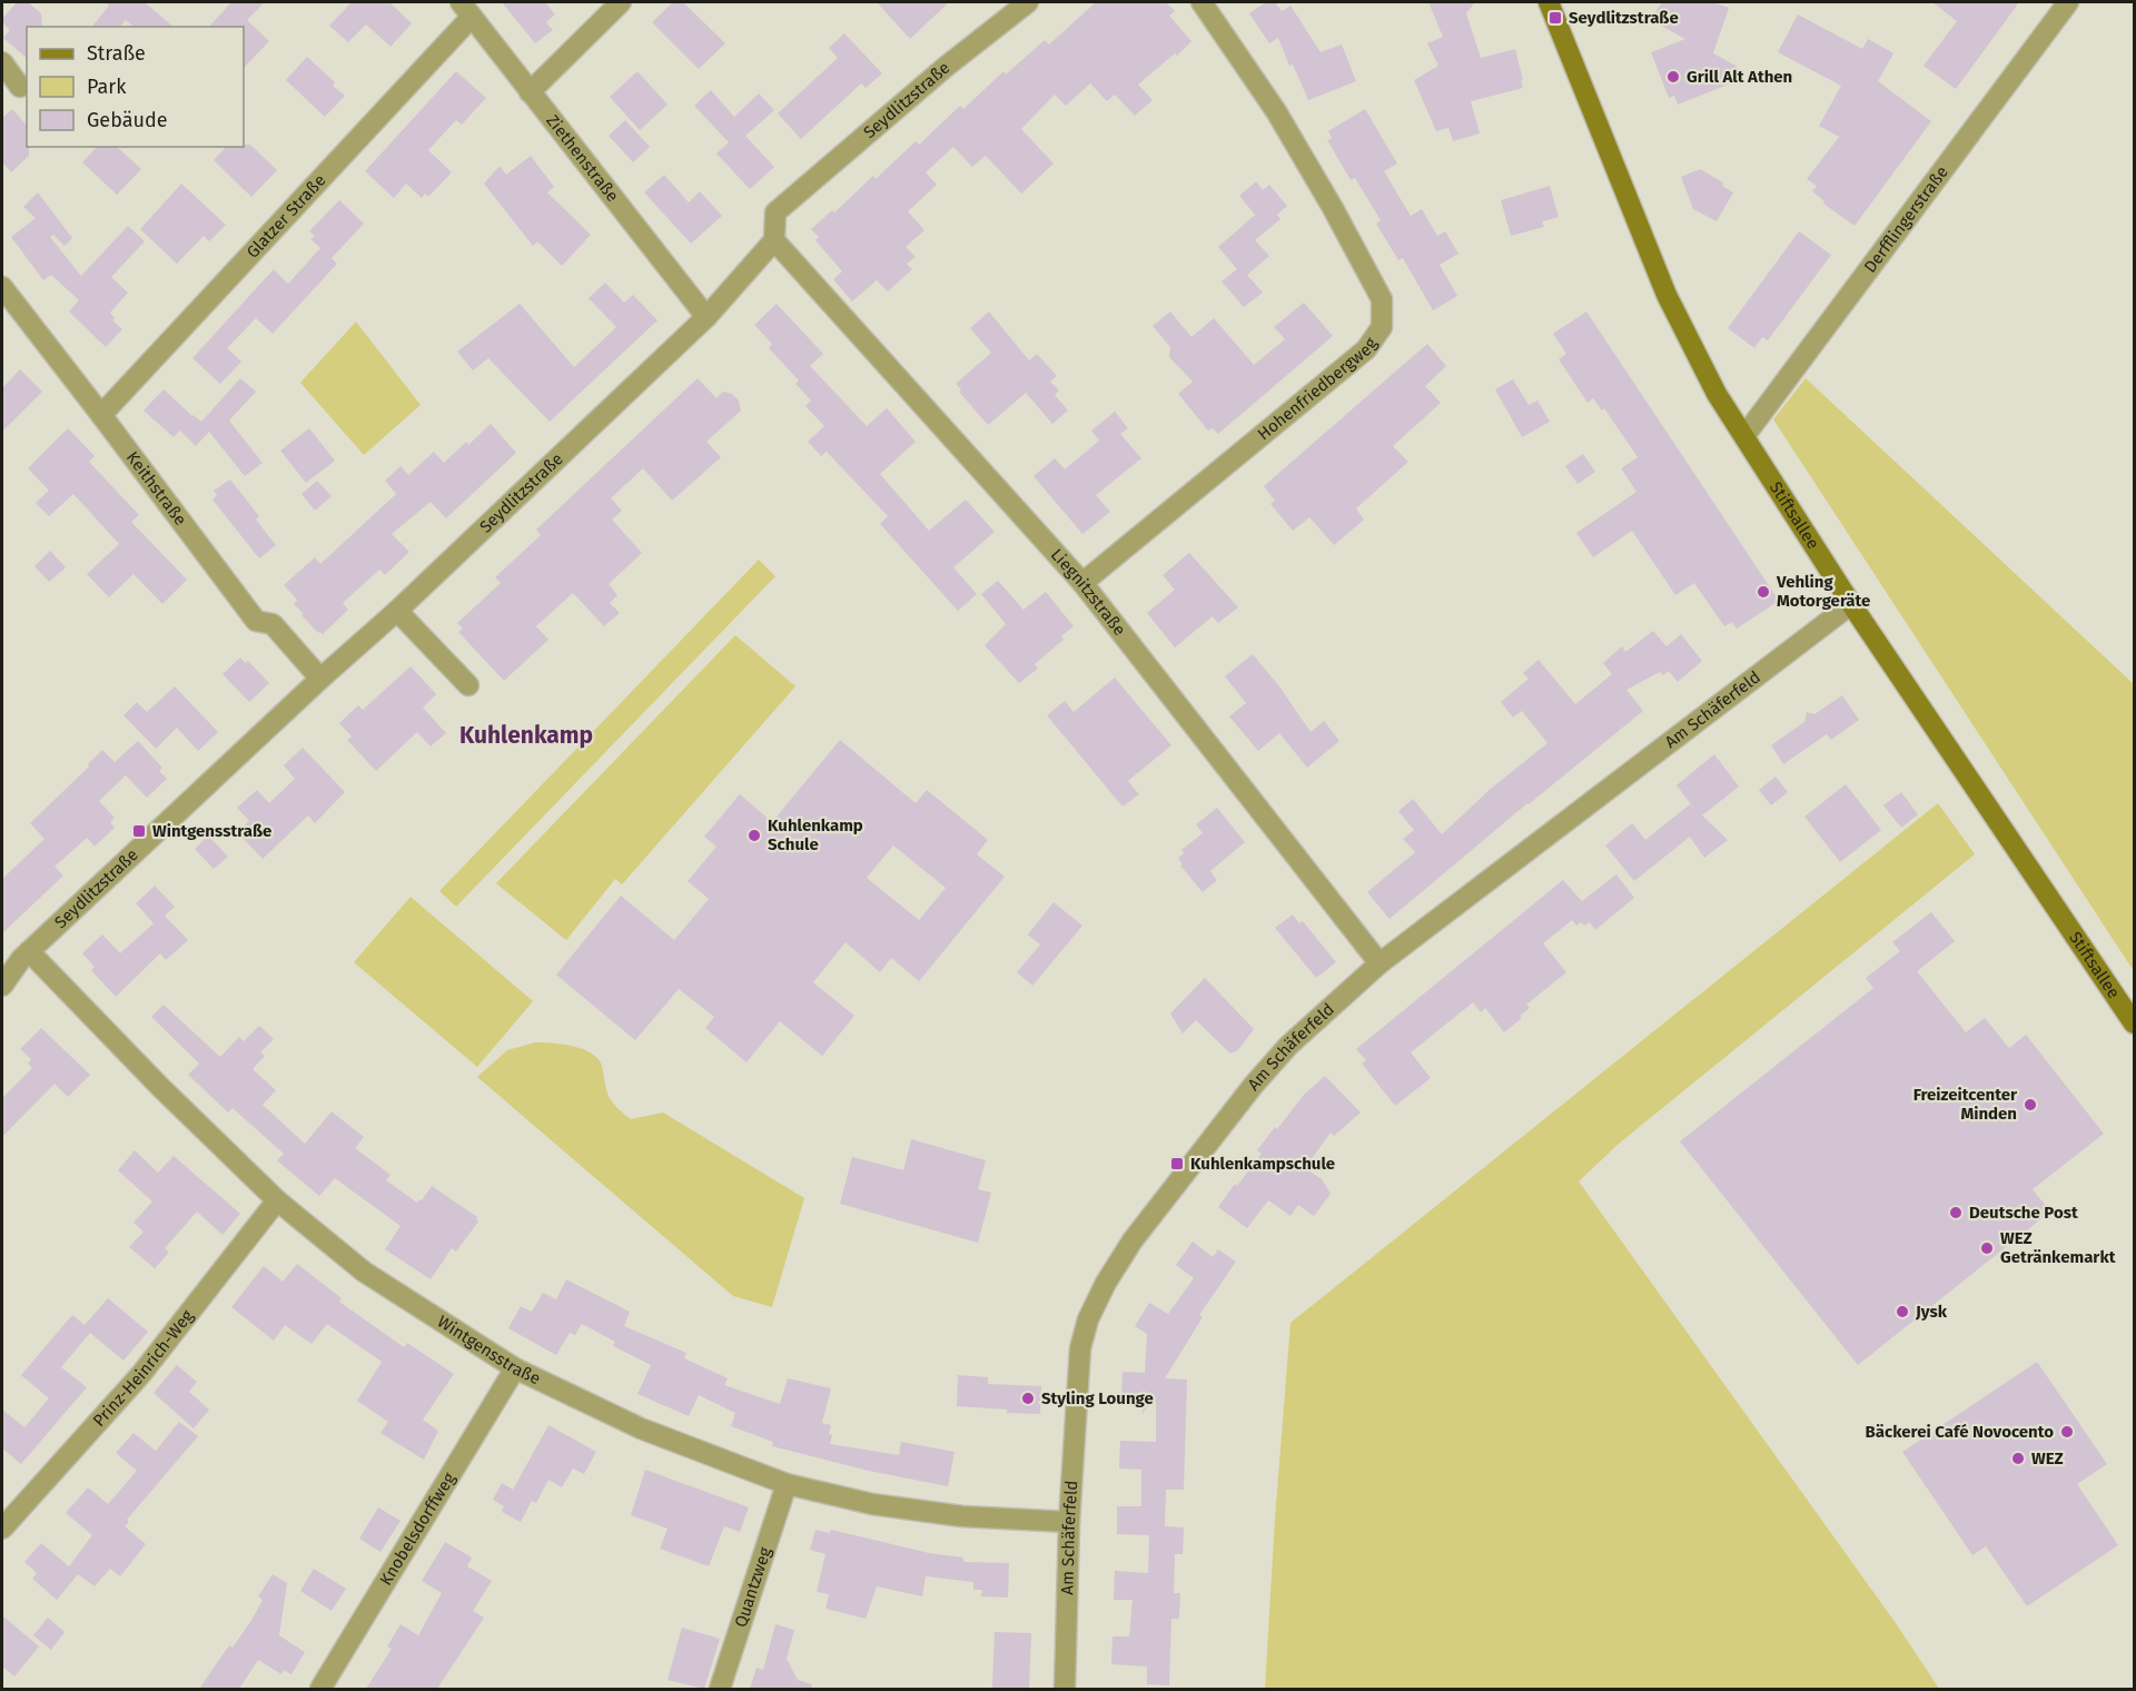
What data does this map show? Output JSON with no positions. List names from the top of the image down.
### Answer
{
  "streets": {
    "main road": ["Stiftsallee"],
    "street": [
      "Seydlitzstraße",
      "Ziethenstraße",
      "Glatzer Straße",
      "Derfflingerstraße",
      "Hohenfriedbergweg",
      "Keithstraße",
      "Liegnitzstraße",
      "Am Schäferfeld",
      "Wintgensstraße",
      "Prinz-Heinrich-Weg",
      "Knobelsdorffweg",
      "Quantzweg"
    ]
  },
  "crossings": [
    ["Seydlitzstraße", "Ziethenstraße"],
    ["Seydlitzstraße", "Keithstraße"],
    ["Seydlitzstraße", "Liegnitzstraße"],
    ["Seydlitzstraße", "Wintgensstraße"],
    ["Ziethenstraße", "Glatzer Straße"],
    ["Glatzer Straße", "Keithstraße"],
    ["Derfflingerstraße", "Stiftsallee"],
    ["Hohenfriedbergweg", "Liegnitzstraße"],
    ["Stiftsallee", "Am Schäferfeld"],
    ["Liegnitzstraße", "Am Schäferfeld"],
    ["Am Schäferfeld", "Wintgensstraße"],
    ["Wintgensstraße", "Prinz-Heinrich-Weg"],
    ["Wintgensstraße", "Knobelsdorffweg"],
    ["Wintgensstraße", "Quantzweg"]
  ],
  "districts": ["Kuhlenkamp"],
  "places": {
    "transit": ["Seydlitzstraße", "Wintgensstraße", "Kuhlenkampschule"],
    "other": [
      "Grill Alt Athen",
      "Vehling Motorgeräte",
      "Kuhlenkamp Schule",
      "Freizeitcenter Minden",
      "Deutsche Post",
      "WEZ Getränkemarkt",
      "Jysk",
      "Styling Lounge",
      "Bäckerei Café Novocento",
      "WEZ"
    ]
  },
  "legend": ["Straße", "Park", "Gebäude"]
}
